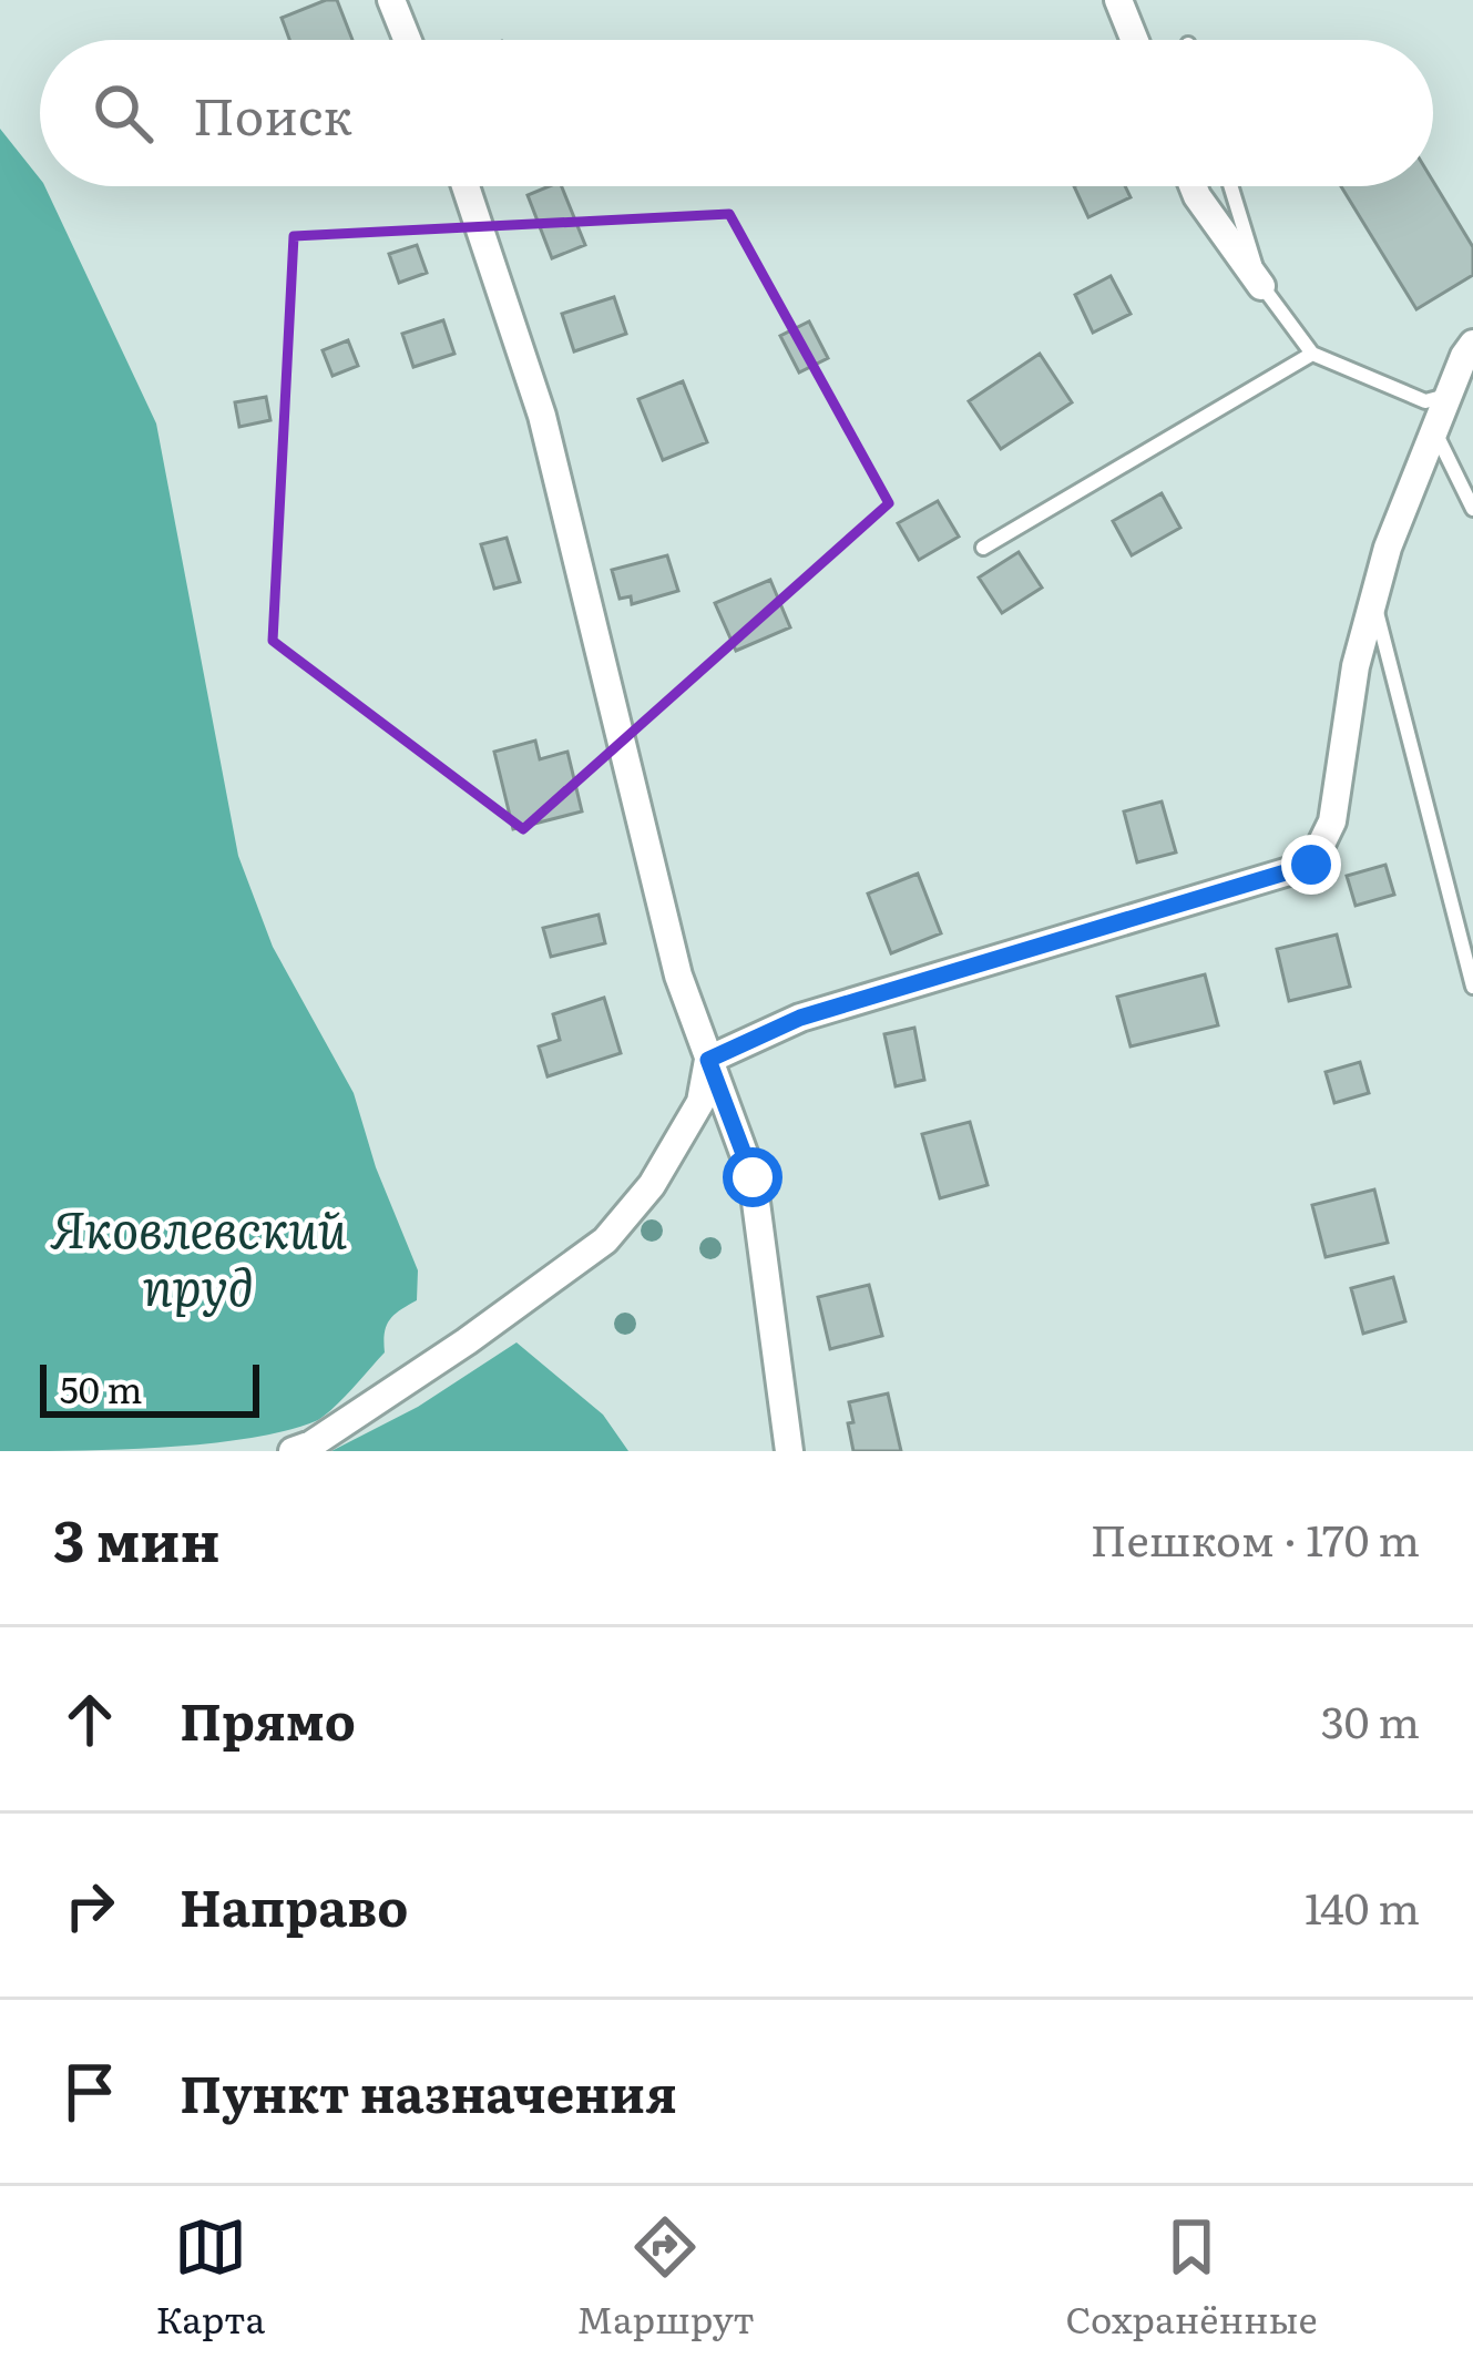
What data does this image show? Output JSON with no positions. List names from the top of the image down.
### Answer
{
  "water": ["Яковлевский пруд"],
  "scale_bar": "50 m",
  "page": {
    "search": "Поиск",
    "scale": "50 m",
    "heading": ["3 мин", "Пешком · 170 m"],
    "list": [
      ["Прямо", "30 m"],
      ["Направо", "140 m"],
      "Пункт назначения"
    ],
    "nav": ["Карта", "Маршрут", "Сохранённые"]
  }
}
